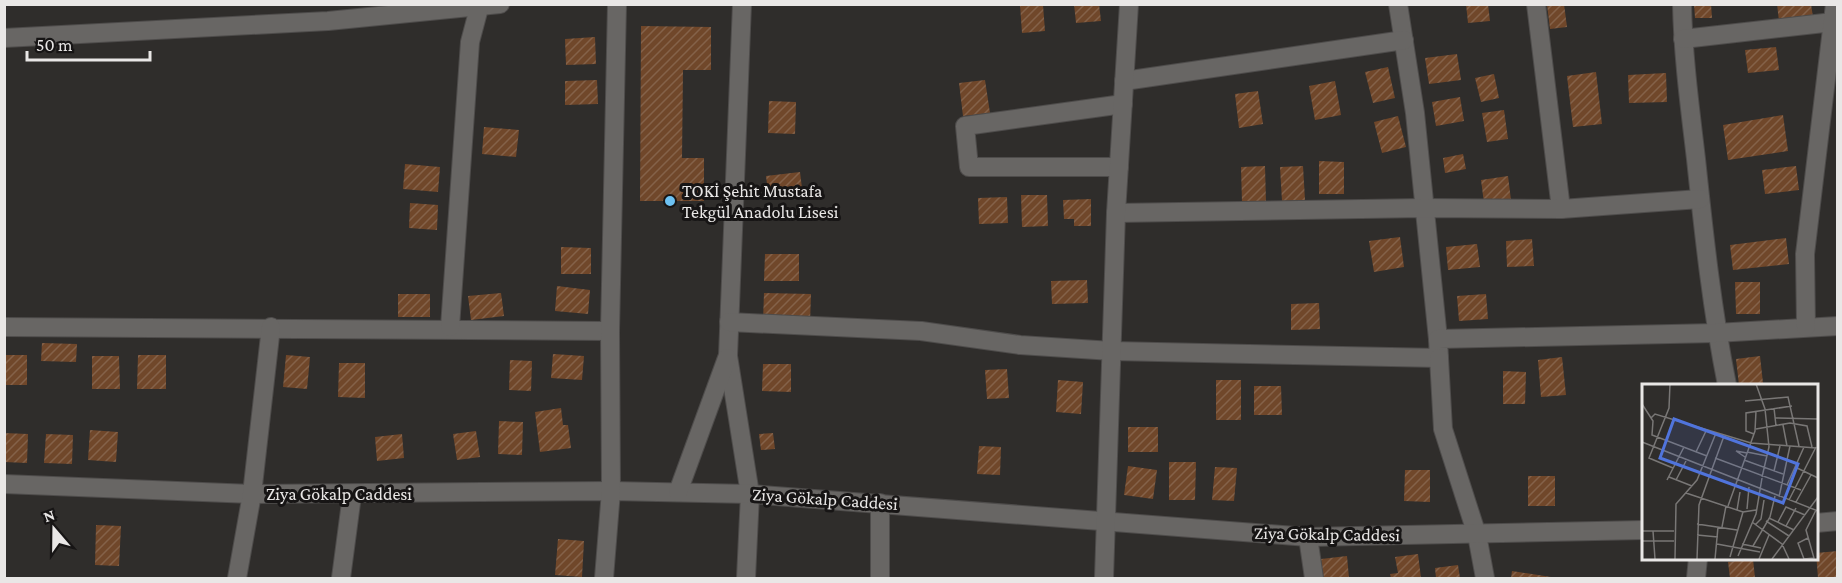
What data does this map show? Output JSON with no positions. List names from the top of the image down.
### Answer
{
  "streets": {
    "street": ["Ziya Gökalp Caddesi"]
  },
  "places": ["TOKİ Şehit Mustafa Tekgül Anadolu Lisesi"],
  "scale_bar": "50 m",
  "north": "top"
}
